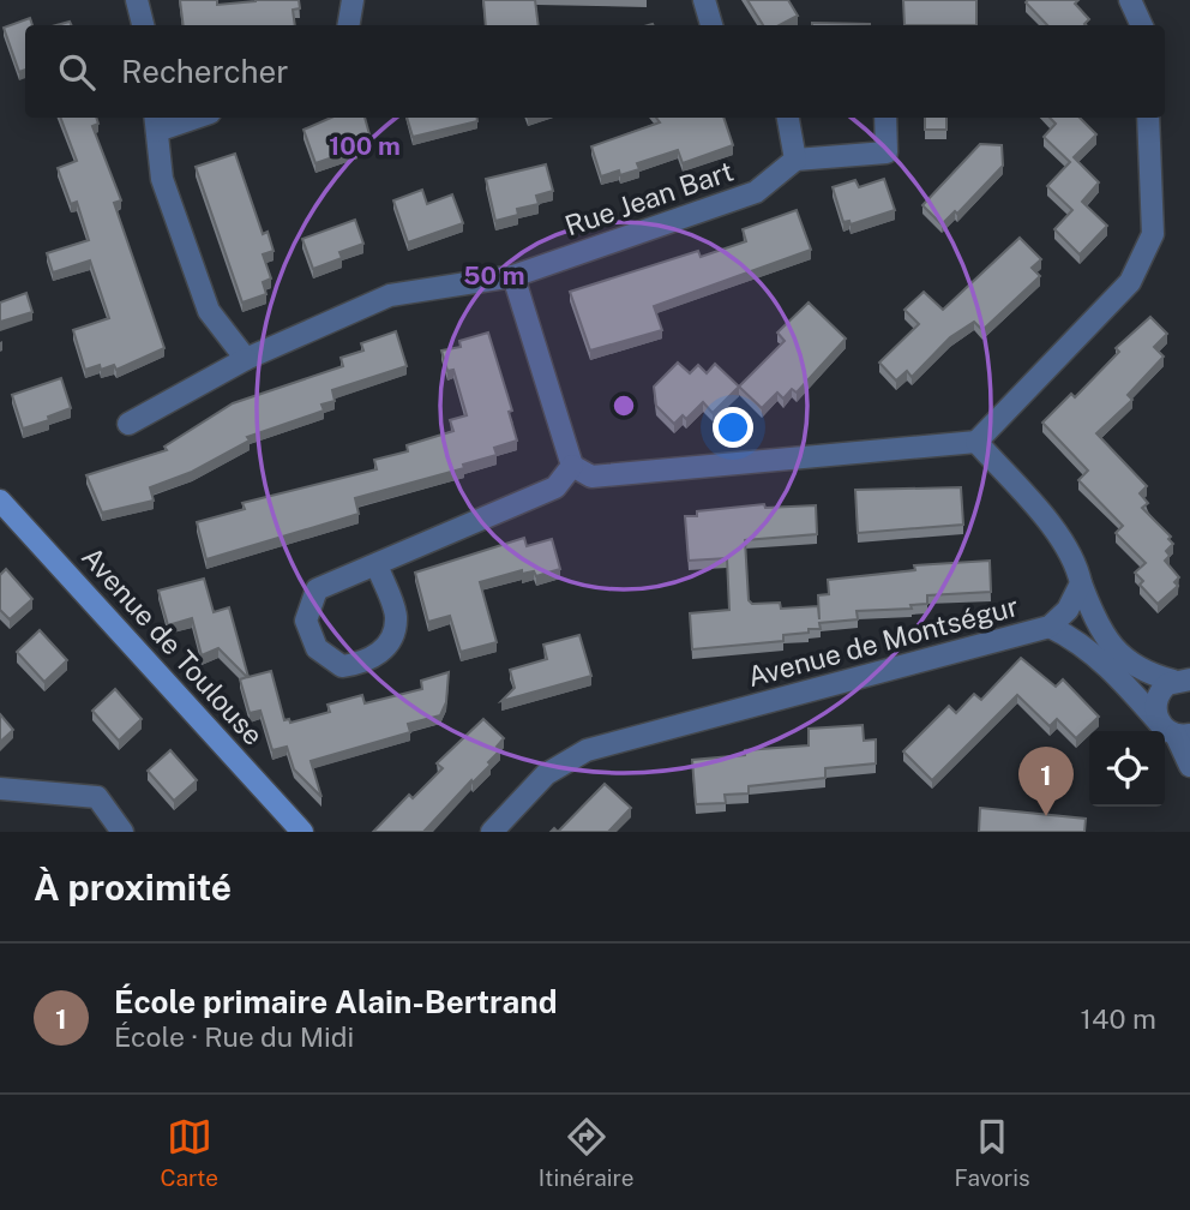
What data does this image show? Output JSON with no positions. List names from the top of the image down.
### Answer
{
  "streets": {
    "street": ["Rue Jean Bart", "Avenue de Montségur", "Avenue de Toulouse"]
  },
  "page": {
    "search": "Rechercher",
    "pins": "1",
    "heading": "À proximité",
    "list": [
      {
        "mark": "1",
        "name": "École primaire Alain-Bertrand",
        "note": "École · Rue du Midi",
        "value": "140 m"
      }
    ],
    "nav": ["Carte", "Itinéraire", "Favoris"]
  },
  "rings": ["100 m", "50 m"]
}
